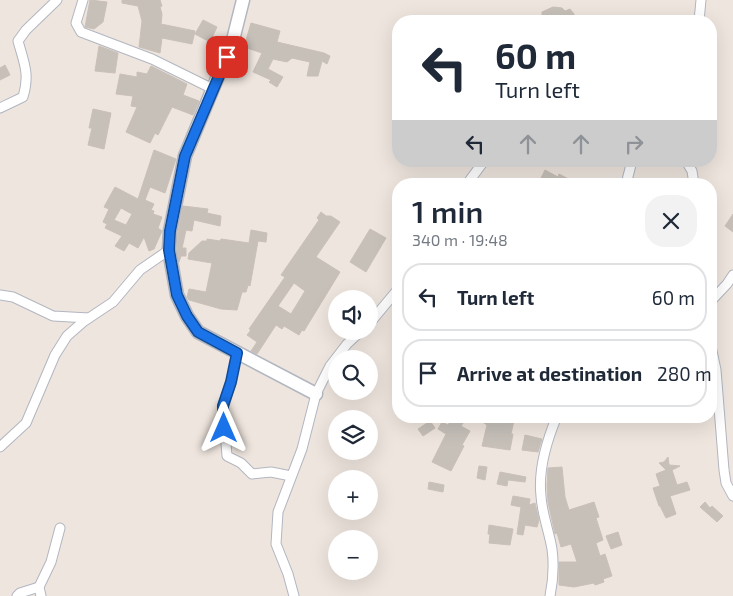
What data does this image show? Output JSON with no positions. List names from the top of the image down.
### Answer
{
  "page": {
    "turn": ["60 m", "Turn left"],
    "heading": ["1 min", "340 m · 19:48"],
    "list": [
      {
        "name": "Turn left",
        "value": "60 m"
      },
      {
        "name": "Arrive at destination",
        "value": "280 m"
      }
    ],
    "map_buttons": ["+", "−"]
  }
}
